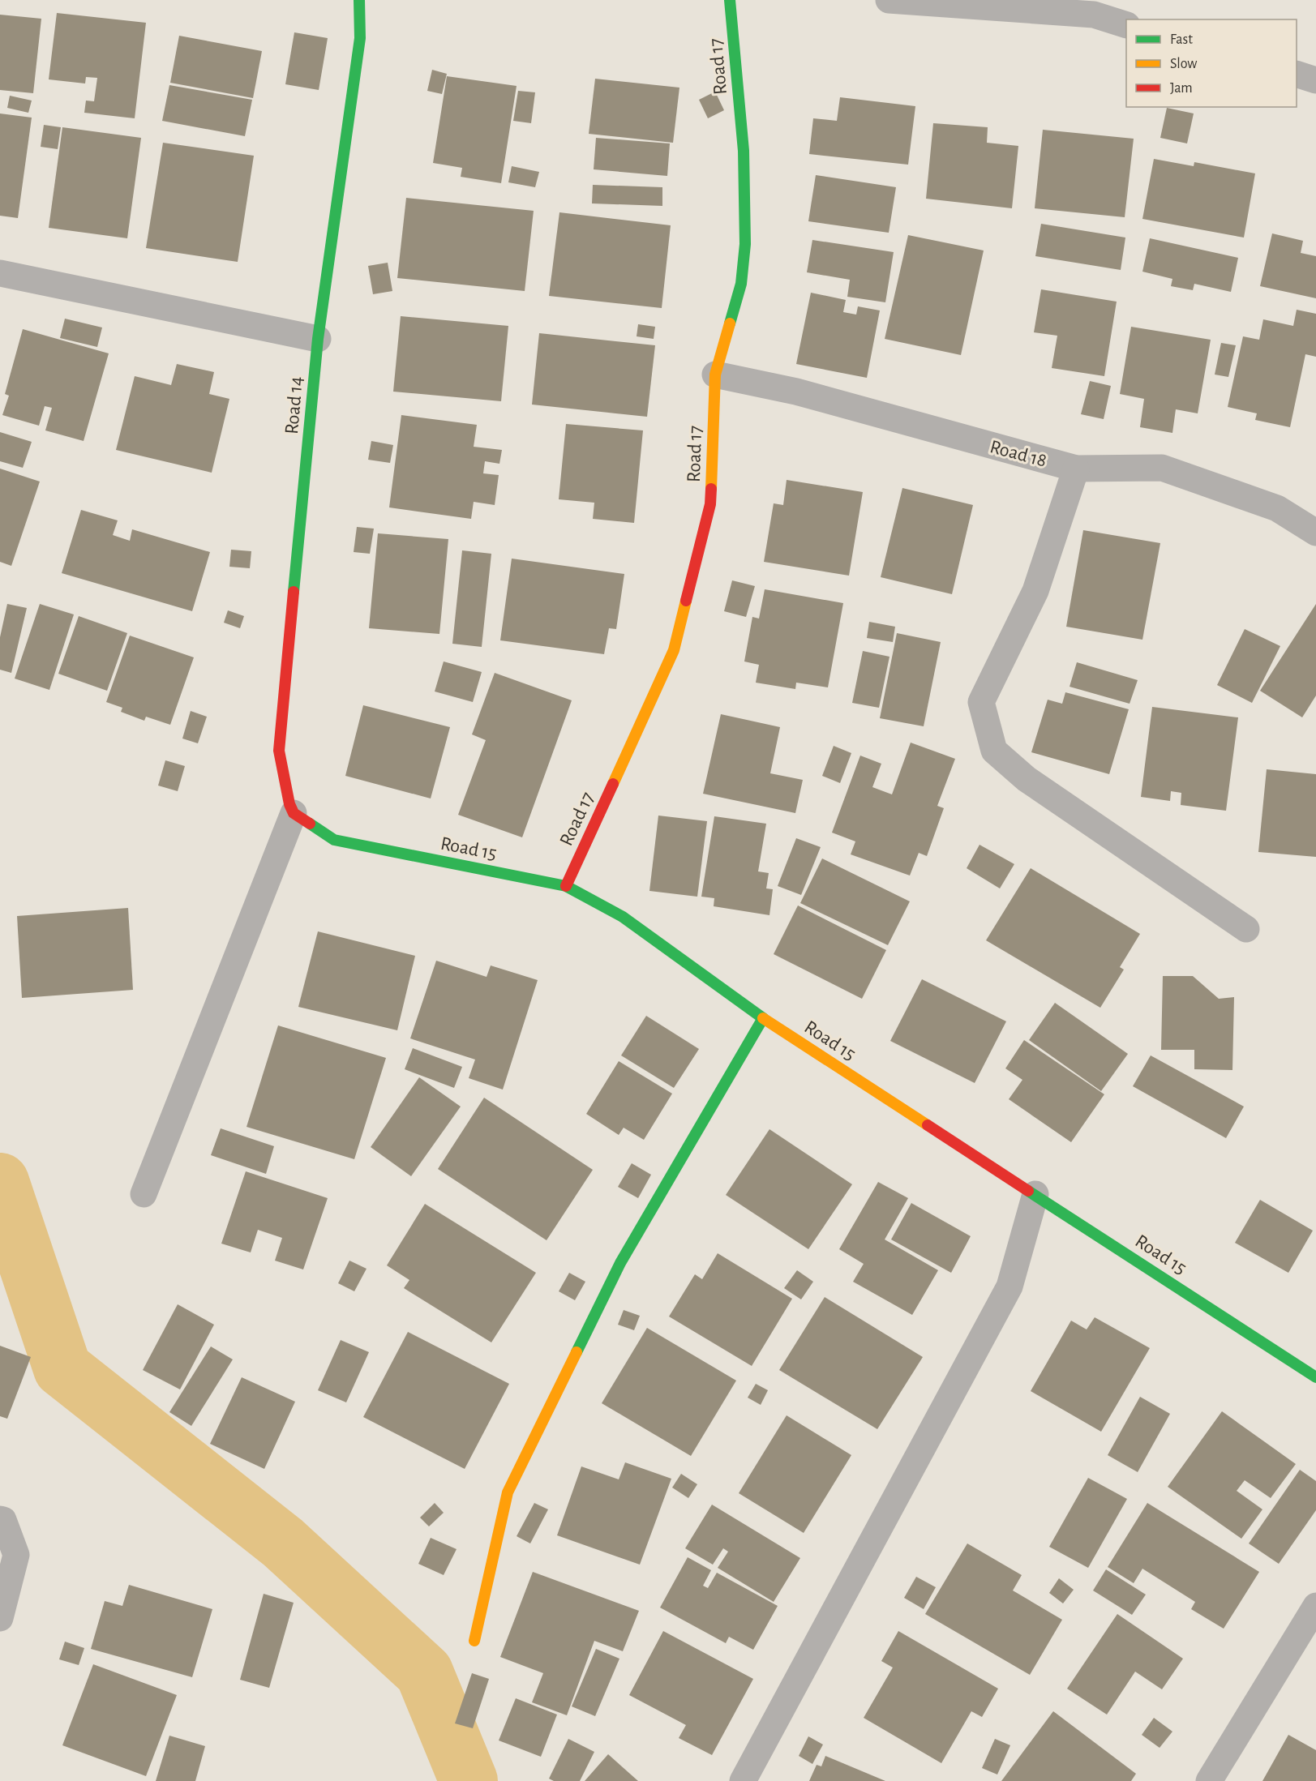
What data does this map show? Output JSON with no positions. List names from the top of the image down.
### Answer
{
  "streets": {
    "street": [
      "Road 17",
      "Road 14",
      "Road 18",
      "Road 15"
    ]
  },
  "crossings": [
    ["Road 17", "Road 18"],
    ["Road 17", "Road 15"],
    ["Road 14", "Road 15"]
  ],
  "legend": ["Fast", "Slow", "Jam"]
}
